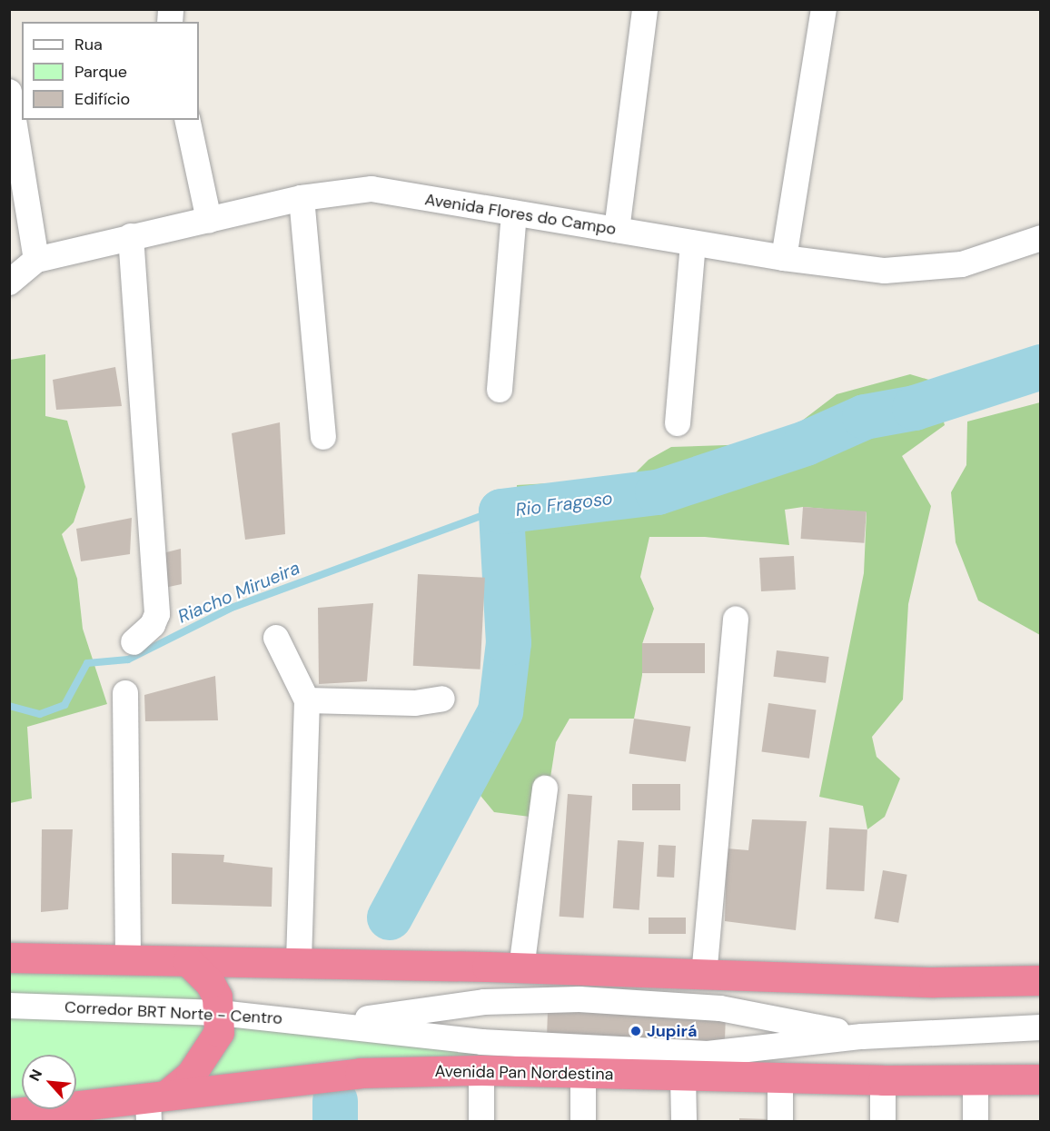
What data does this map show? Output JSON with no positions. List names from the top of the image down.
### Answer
{
  "streets": {
    "highway": ["Avenida Pan Nordestina"],
    "street": ["Avenida Flores do Campo", "Corredor BRT Norte - Centro"]
  },
  "water": ["Rio Fragoso", "Riacho Mirueira"],
  "places": ["Jupirá"],
  "legend": ["Rua", "Parque", "Edifício"],
  "north": "top left"
}
